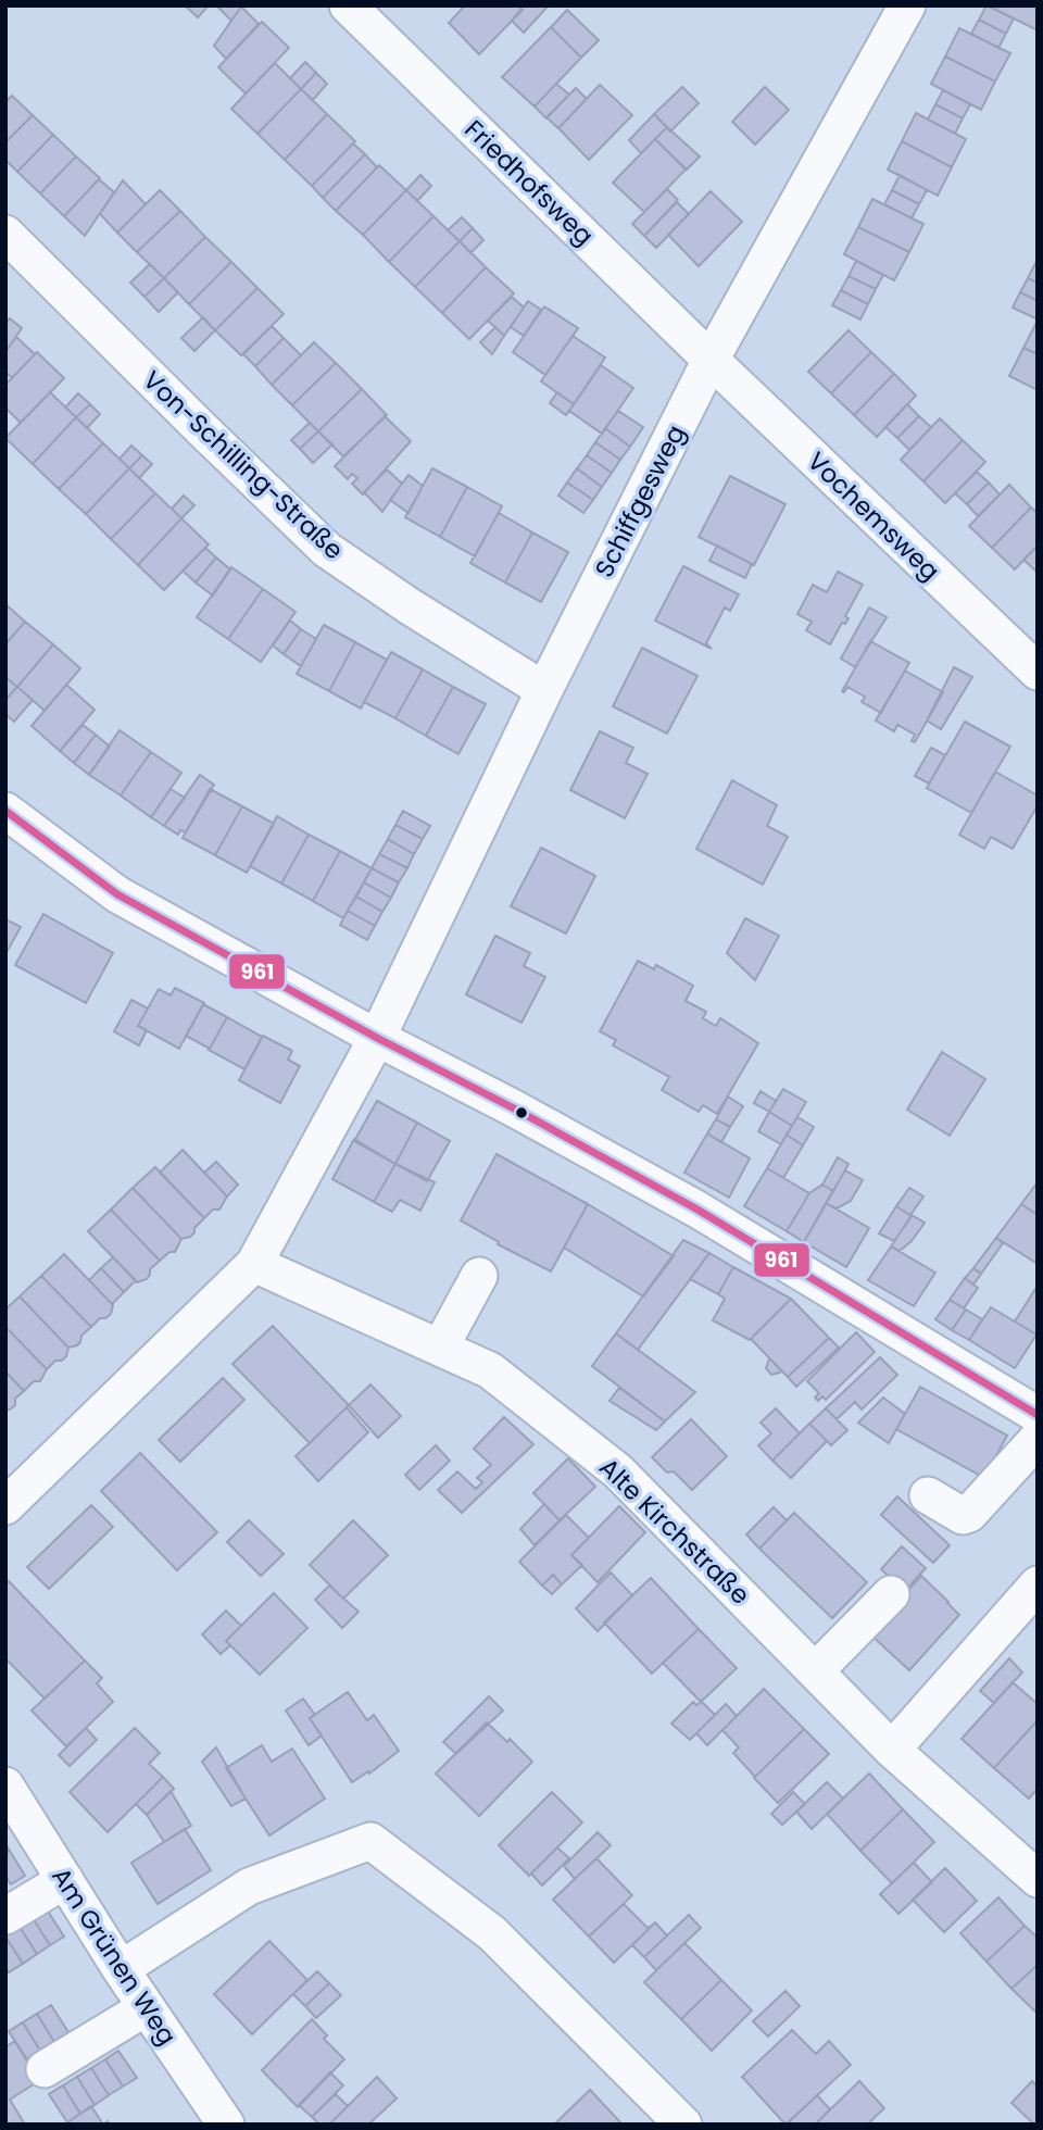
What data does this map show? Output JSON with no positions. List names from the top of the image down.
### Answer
{
  "streets": {
    "street": [
      "Friedhofsweg",
      "Von-Schilling-Straße",
      "Schiffgesweg",
      "Vochemsweg",
      "Alte Kirchstraße",
      "Am Grünen Weg"
    ]
  },
  "crossings": [
    ["Friedhofsweg", "Schiffgesweg"],
    ["Friedhofsweg", "Vochemsweg"],
    ["Von-Schilling-Straße", "Schiffgesweg"],
    ["Schiffgesweg", "Vochemsweg"],
    ["Schiffgesweg", "Alte Kirchstraße"]
  ],
  "lines": ["transit line 961"]
}
